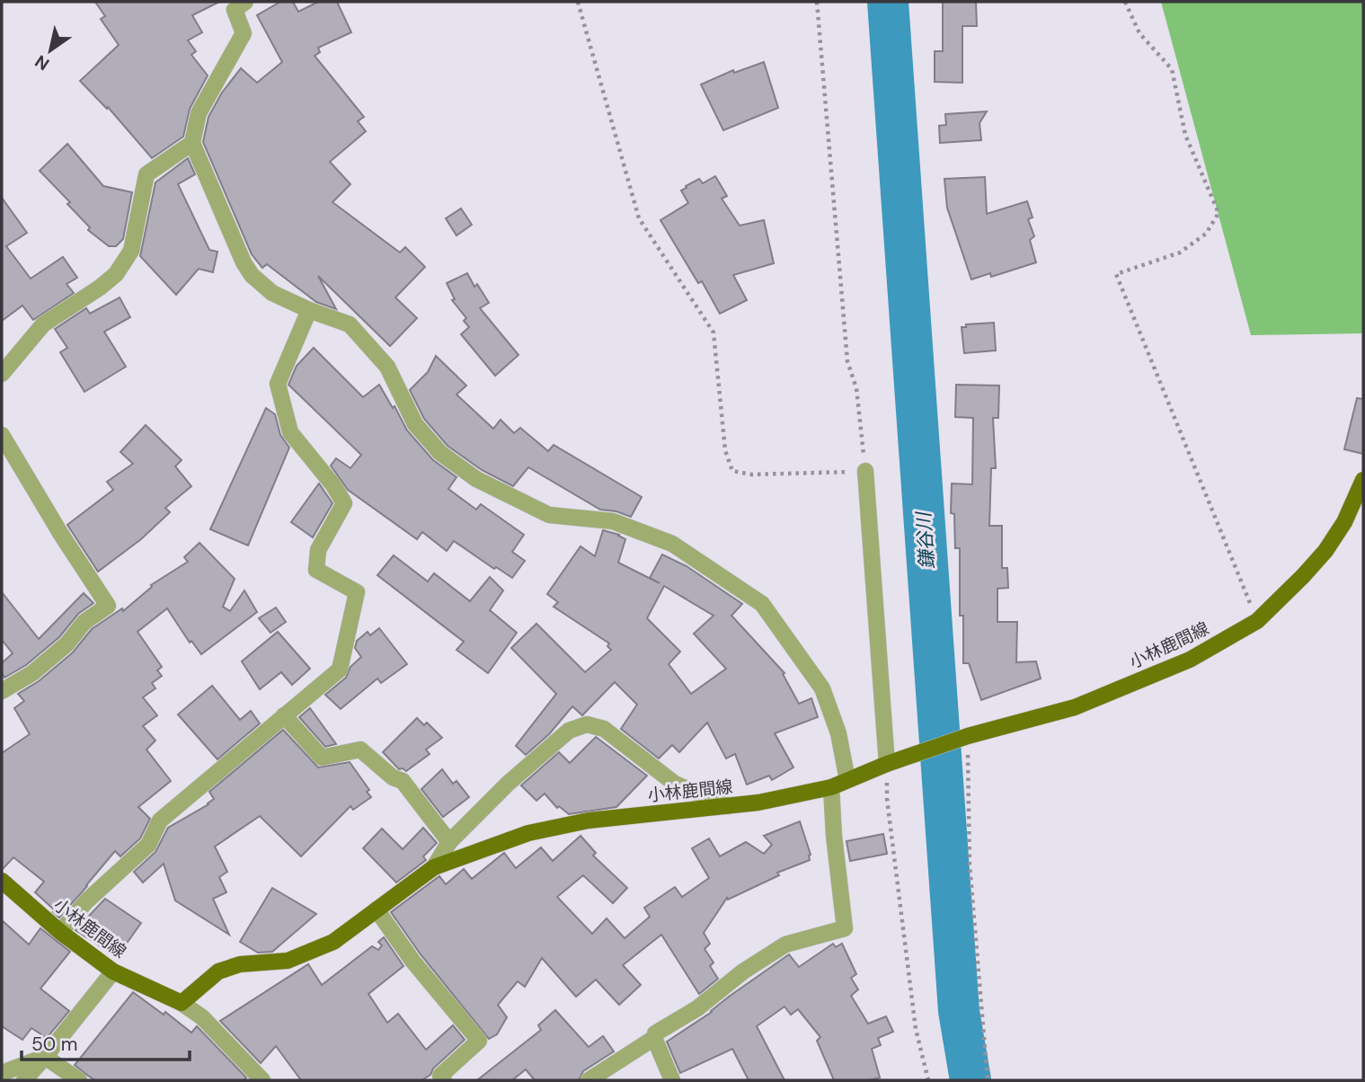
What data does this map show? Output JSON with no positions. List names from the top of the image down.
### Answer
{
  "streets": {
    "main road": ["小林鹿間線"]
  },
  "water": ["鎌谷川"],
  "scale_bar": "50 m",
  "north": "bottom left"
}
